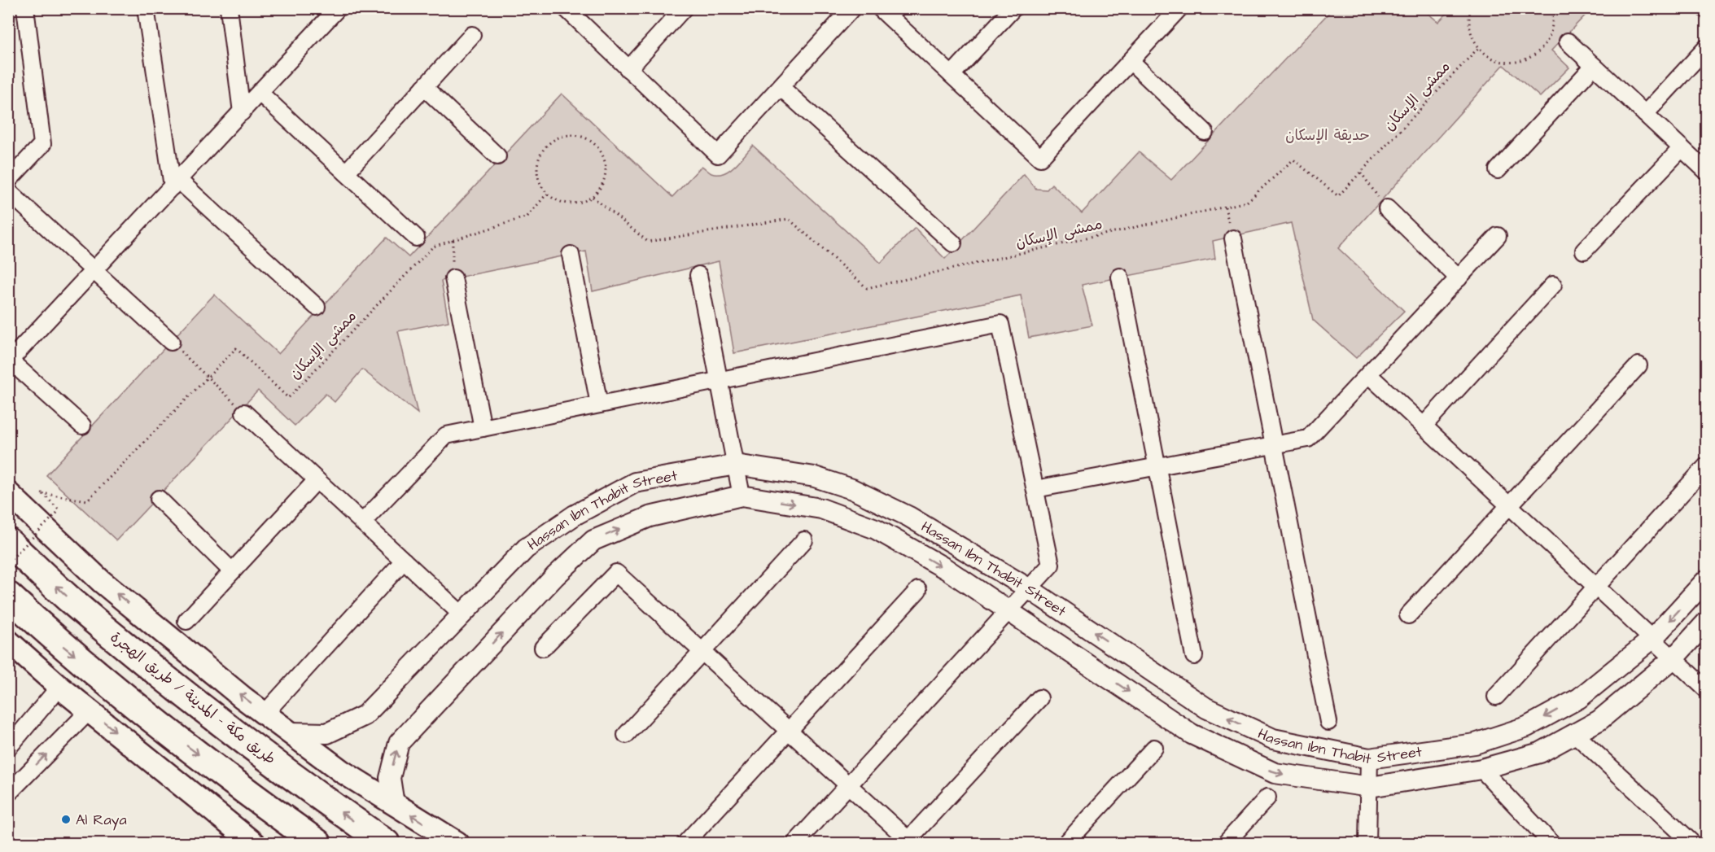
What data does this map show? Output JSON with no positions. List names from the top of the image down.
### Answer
{
  "streets": {
    "highway": ["طريق مكة - المدينة / طريق الهجرة"],
    "street": ["Hassan Ibn Thabit Street"],
    "path": ["ممشى الإسكان"]
  },
  "parks": ["حديقة الإسكان"],
  "places": ["Al Raya"]
}
